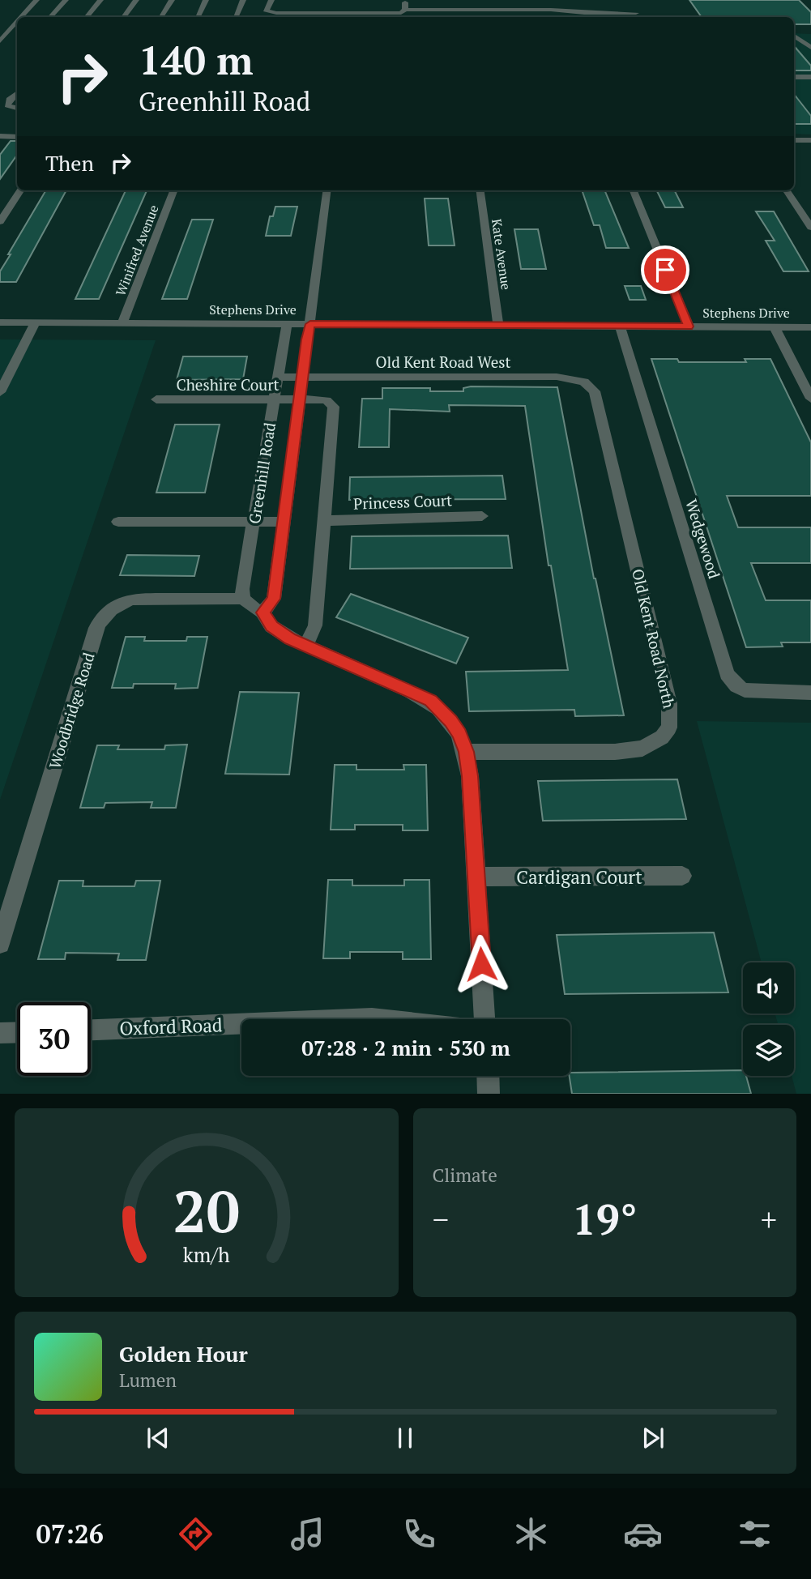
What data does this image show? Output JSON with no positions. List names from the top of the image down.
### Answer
{
  "streets": {
    "street": [
      "Winifred Avenue",
      "Kate Avenue",
      "Stephens Drive",
      "Old Kent Road West",
      "Cheshire Court",
      "Greenhill Road",
      "Princess Court",
      "Wedgewood",
      "Old Kent Road North",
      "Woodbridge Road",
      "Cardigan Court",
      "Oxford Road"
    ]
  },
  "crossings": [
    ["Winifred Avenue", "Stephens Drive"],
    ["Kate Avenue", "Stephens Drive"],
    ["Stephens Drive", "Greenhill Road"],
    ["Stephens Drive", "Wedgewood"],
    ["Old Kent Road West", "Greenhill Road"],
    ["Old Kent Road West", "Old Kent Road North"],
    ["Cheshire Court", "Greenhill Road"],
    ["Cheshire Court", "Princess Court"],
    ["Greenhill Road", "Woodbridge Road"]
  ],
  "page": {
    "turn": ["140 m", "Greenhill Road"],
    "then": "Then",
    "limit": "30",
    "trip": "07:28 · 2 min · 530 m",
    "tile": "Climate",
    "heat": ["−", "19°", "+"],
    "song": ["Golden Hour", "Lumen"],
    "tabs": "07:26",
    "gauge": ["20", "km/h"]
  }
}
